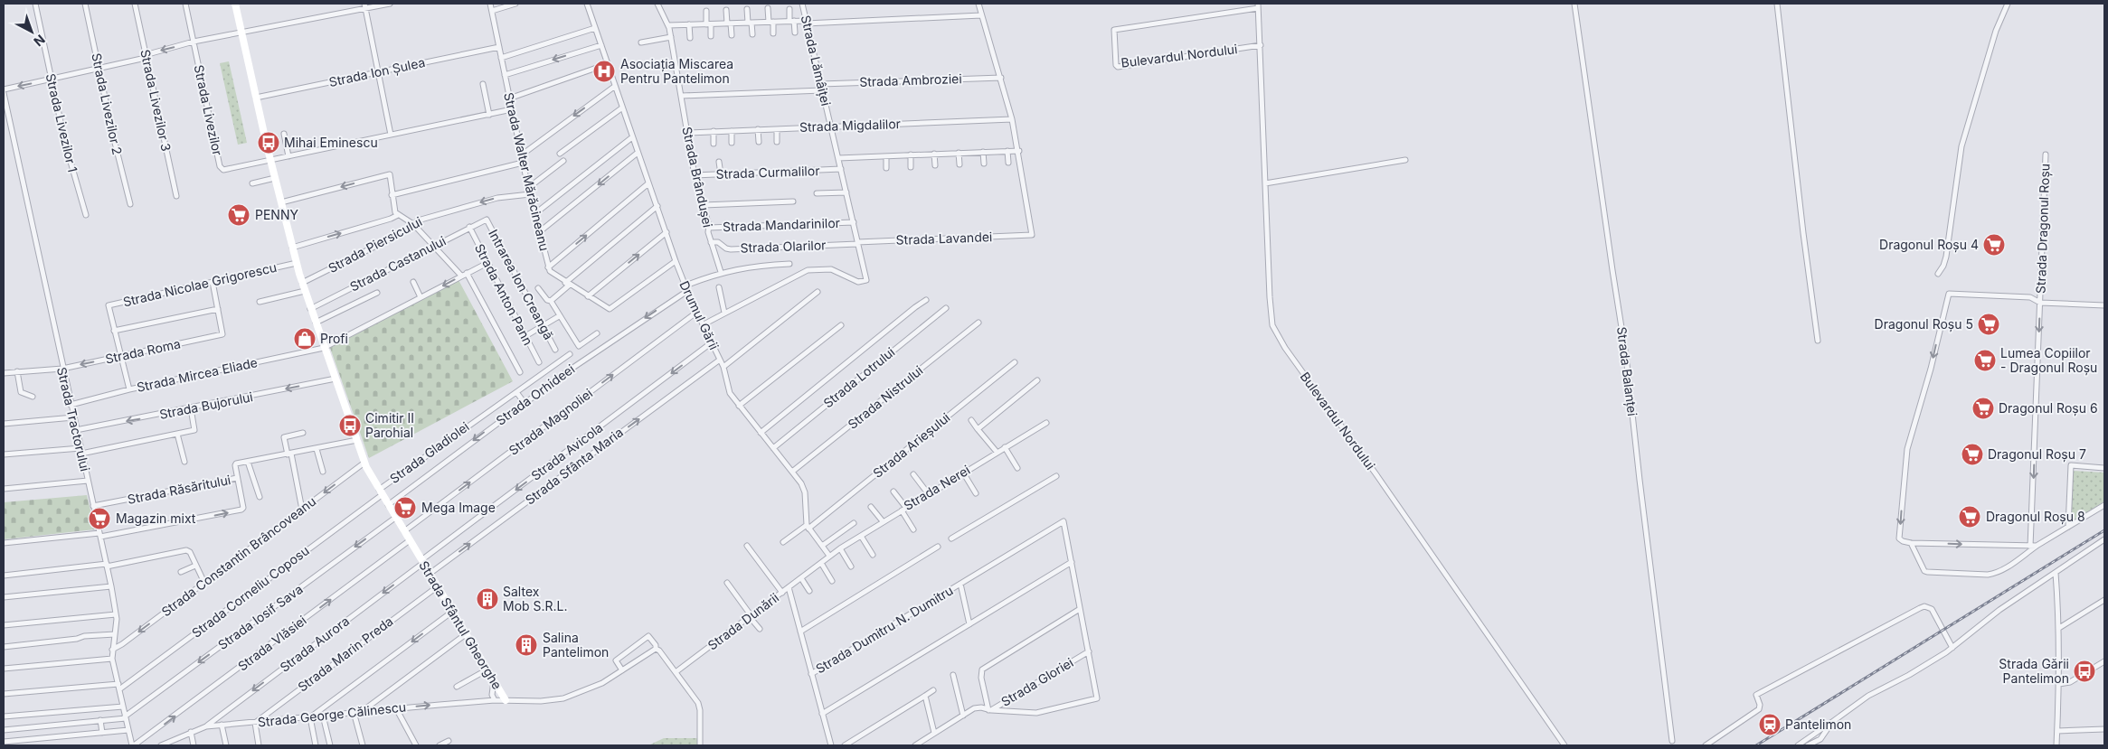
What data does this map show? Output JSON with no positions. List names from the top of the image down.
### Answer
{
  "streets": {
    "street": [
      "Bulevardul Nordului",
      "Strada Lămâiței",
      "Strada Ion Șulea",
      "Strada Ambroziei",
      "Strada Livezilor 3",
      "Strada Livezilor 2",
      "Strada Livezilor",
      "Strada Livezilor 1",
      "Strada Migdalilor",
      "Strada Walter Mărăcineanu",
      "Strada Curmalilor",
      "Strada Brândușei",
      "Strada Mandarinilor",
      "Strada Dragonul Roșu",
      "Strada Lavandei",
      "Strada Piersicului",
      "Strada Olarilor",
      "Strada Castanului",
      "Strada Nicolae Grigorescu",
      "Intrarea Ion Creangă",
      "Strada Anton Pann",
      "Drumul Gării",
      "Strada Roma",
      "Strada Balanței",
      "Strada Mircea Eliade",
      "Strada Lotrului",
      "Strada Orhideei",
      "Strada Nistrului",
      "Strada Bujorului",
      "Strada Tractorului",
      "Strada Magnoliei",
      "Strada Arieșului",
      "Strada Avicola",
      "Strada Gladiolei",
      "Strada Sfânta Maria",
      "Strada Nerei",
      "Strada Răsăritului",
      "Strada Constantin Brâncoveanu",
      "Strada Corneliu Coposu",
      "Strada Iosif Sava",
      "Strada Dunării",
      "Strada Sfântul Gheorghe",
      "Strada Dumitru N. Dumitru",
      "Strada Vlăsiei",
      "Strada Aurora",
      "Strada Marin Preda",
      "Strada Gloriei",
      "Strada George Călinescu"
    ]
  },
  "crossings": [
    ["Strada Lămâiței", "Strada Ambroziei"],
    ["Strada Lămâiței", "Strada Migdalilor"],
    ["Strada Lămâiței", "Strada Curmalilor"],
    ["Strada Lămâiței", "Strada Mandarinilor"],
    ["Strada Lămâiței", "Strada Lavandei"],
    ["Strada Lămâiței", "Strada Olarilor"],
    ["Strada Ion Șulea", "Strada Walter Mărăcineanu"],
    ["Strada Ion Șulea", "Strada Sfântul Gheorghe"],
    ["Strada Livezilor", "Strada Sfântul Gheorghe"],
    ["Strada Migdalilor", "Strada Brândușei"],
    ["Strada Walter Mărăcineanu", "Strada Piersicului"],
    ["Strada Walter Mărăcineanu", "Drumul Gării"],
    ["Strada Curmalilor", "Strada Brândușei"],
    ["Strada Brândușei", "Strada Mandarinilor"],
    ["Strada Brândușei", "Strada Olarilor"],
    ["Strada Lavandei", "Strada Olarilor"],
    ["Strada Piersicului", "Strada Sfântul Gheorghe"],
    ["Strada Castanului", "Intrarea Ion Creangă"],
    ["Strada Castanului", "Strada Anton Pann"],
    ["Strada Castanului", "Strada Sfântul Gheorghe"],
    ["Strada Nicolae Grigorescu", "Strada Roma"],
    ["Strada Nicolae Grigorescu", "Strada Mircea Eliade"],
    ["Strada Nicolae Grigorescu", "Strada Sfântul Gheorghe"],
    ["Strada Anton Pann", "Strada Mircea Eliade"],
    ["Drumul Gării", "Strada Lotrului"],
    ["Drumul Gării", "Strada Orhideei"],
    ["Drumul Gării", "Strada Nistrului"],
    ["Drumul Gării", "Strada Magnoliei"],
    ["Drumul Gării", "Strada Arieșului"],
    ["Drumul Gării", "Strada Avicola"],
    ["Drumul Gării", "Strada Sfânta Maria"],
    ["Strada Roma", "Strada Tractorului"],
    ["Strada Mircea Eliade", "Strada Tractorului"],
    ["Strada Mircea Eliade", "Strada Sfântul Gheorghe"],
    ["Strada Orhideei", "Strada Sfântul Gheorghe"],
    ["Strada Bujorului", "Strada Tractorului"],
    ["Strada Bujorului", "Strada Sfântul Gheorghe"],
    ["Strada Tractorului", "Strada Răsăritului"],
    ["Strada Tractorului", "Strada Constantin Brâncoveanu"],
    ["Strada Tractorului", "Strada Corneliu Coposu"],
    ["Strada Tractorului", "Strada Iosif Sava"],
    ["Strada Tractorului", "Strada Vlăsiei"],
    ["Strada Magnoliei", "Strada Sfântul Gheorghe"],
    ["Strada Avicola", "Strada Sfântul Gheorghe"],
    ["Strada Avicola", "Strada Aurora"],
    ["Strada Gladiolei", "Strada Corneliu Coposu"],
    ["Strada Gladiolei", "Strada Sfântul Gheorghe"],
    ["Strada Sfânta Maria", "Strada Sfântul Gheorghe"],
    ["Strada Constantin Brâncoveanu", "Strada Sfântul Gheorghe"],
    ["Strada Corneliu Coposu", "Strada Sfântul Gheorghe"],
    ["Strada Iosif Sava", "Strada Sfântul Gheorghe"],
    ["Strada Dunării", "Strada Dumitru N. Dumitru"],
    ["Strada Sfântul Gheorghe", "Strada Vlăsiei"],
    ["Strada Sfântul Gheorghe", "Strada Aurora"],
    ["Strada Sfântul Gheorghe", "Strada Marin Preda"],
    ["Strada Sfântul Gheorghe", "Strada George Călinescu"],
    ["Strada Aurora", "Strada George Călinescu"],
    ["Strada Marin Preda", "Strada George Călinescu"]
  ],
  "one_way": [
    "Strada Orhideei",
    "Strada Magnoliei",
    "Strada Avicola",
    "Strada Sfânta Maria",
    "Strada Constantin Brâncoveanu",
    "Strada Iosif Sava",
    "Strada Vlăsiei",
    "Strada Aurora"
  ],
  "places": {
    "hospital": ["Asociația Miscarea Pentru Pantelimon"],
    "bus stop": ["Mihai Eminescu", "Cimitir II Parohial", "Strada Gării Pantelimon"],
    "supermarket": [
      "PENNY",
      "Dragonul Roșu 4",
      "Dragonul Roșu 5",
      "Lumea Copiilor - Dragonul Roșu",
      "Dragonul Roșu 6",
      "Dragonul Roșu 7",
      "Mega Image",
      "Dragonul Roșu 8",
      "Magazin mixt"
    ],
    "shop": ["Profi"],
    "building": ["Saltex Mob S.R.L.", "Salina Pantelimon"],
    "station": ["Pantelimon"]
  },
  "north": "bottom right"
}
